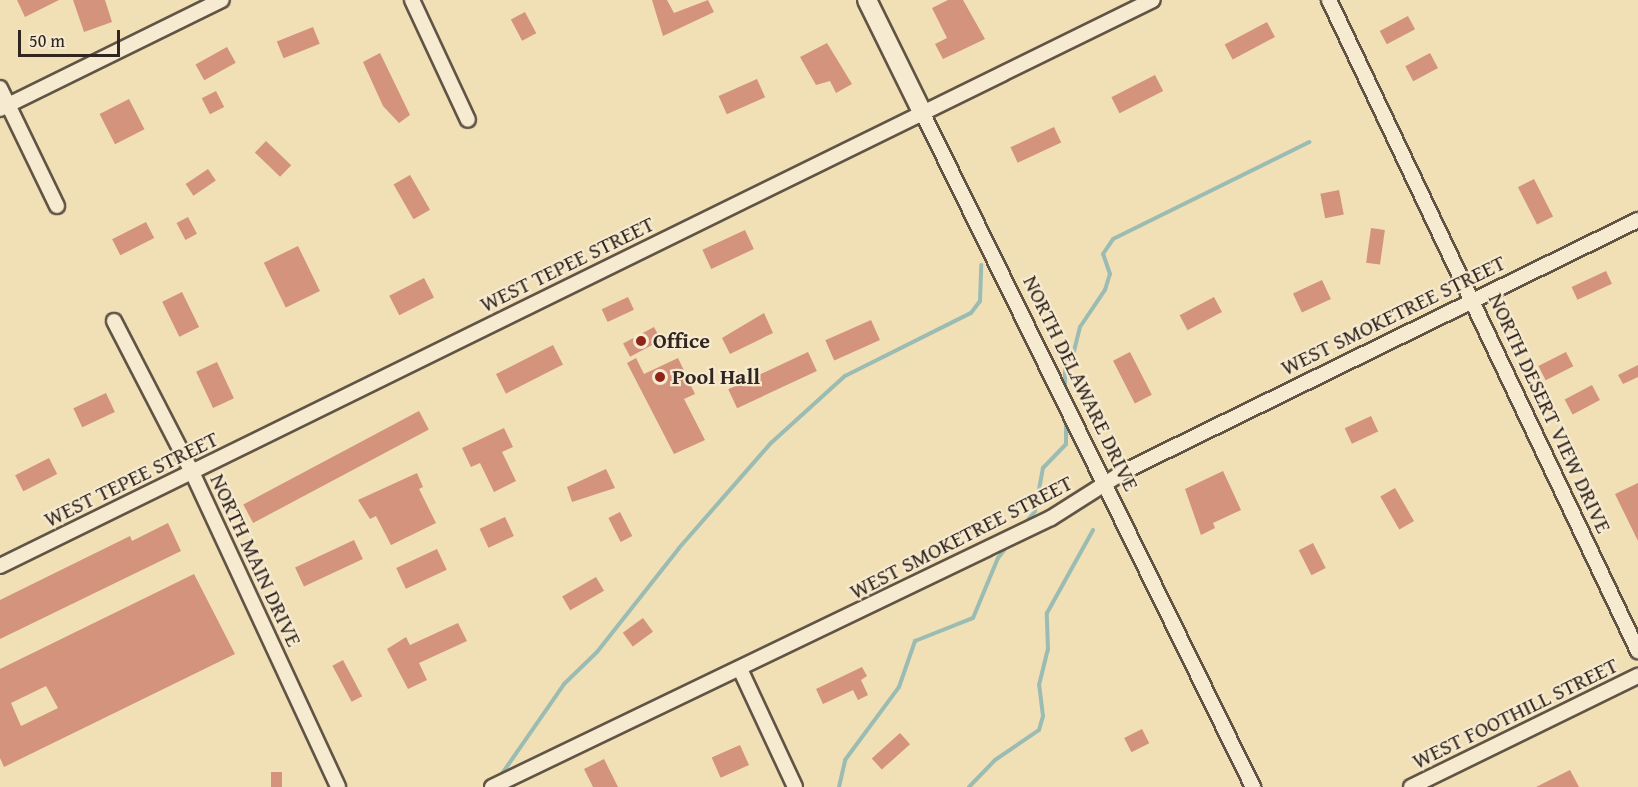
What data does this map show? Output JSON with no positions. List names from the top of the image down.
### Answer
{
  "streets": {
    "street": [
      "WEST TEPEE STREET",
      "WEST SMOKETREE STREET",
      "NORTH DELAWARE DRIVE",
      "NORTH DESERT VIEW DRIVE",
      "NORTH MAIN DRIVE",
      "WEST FOOTHILL STREET"
    ]
  },
  "crossings": [
    ["WEST TEPEE STREET", "NORTH DELAWARE DRIVE"],
    ["WEST TEPEE STREET", "NORTH MAIN DRIVE"],
    ["WEST SMOKETREE STREET", "NORTH DELAWARE DRIVE"],
    ["WEST SMOKETREE STREET", "NORTH DESERT VIEW DRIVE"]
  ],
  "places": ["Office", "Pool Hall"],
  "scale_bar": "50 m"
}
